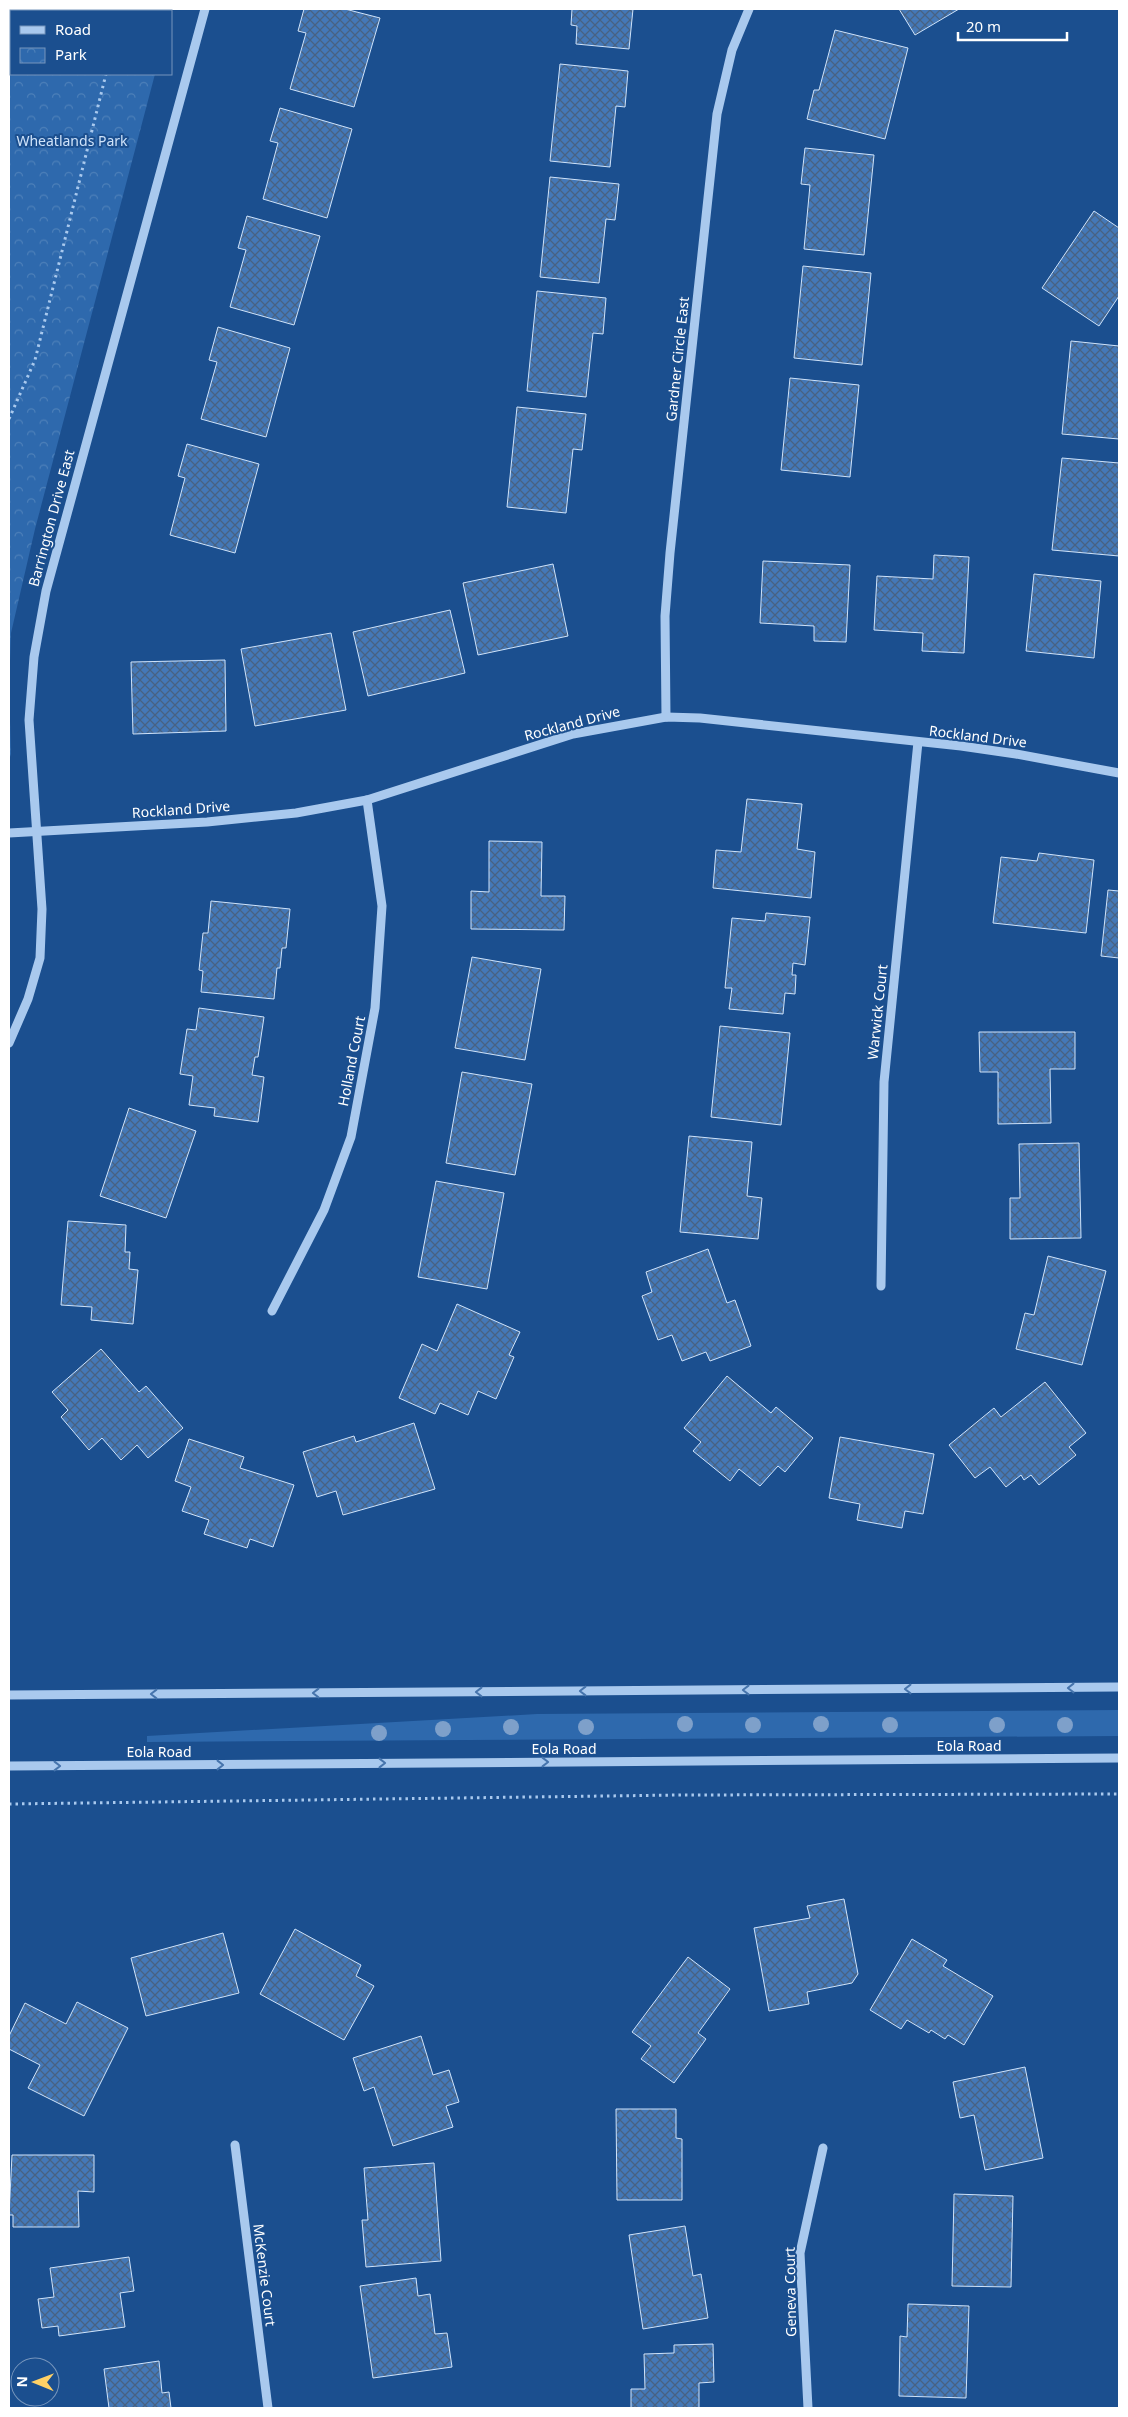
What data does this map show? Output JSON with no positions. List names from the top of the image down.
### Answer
{
  "streets": {
    "street": [
      "Gardner Circle East",
      "Barrington Drive East",
      "Rockland Drive",
      "Warwick Court",
      "Holland Court",
      "Eola Road",
      "McKenzie Court",
      "Geneva Court"
    ]
  },
  "crossings": [
    ["Gardner Circle East", "Rockland Drive"],
    ["Barrington Drive East", "Rockland Drive"],
    ["Rockland Drive", "Warwick Court"],
    ["Rockland Drive", "Holland Court"]
  ],
  "parks": ["Wheatlands Park"],
  "legend": ["Road", "Park"],
  "scale_bar": "20 m",
  "north": "left"
}
